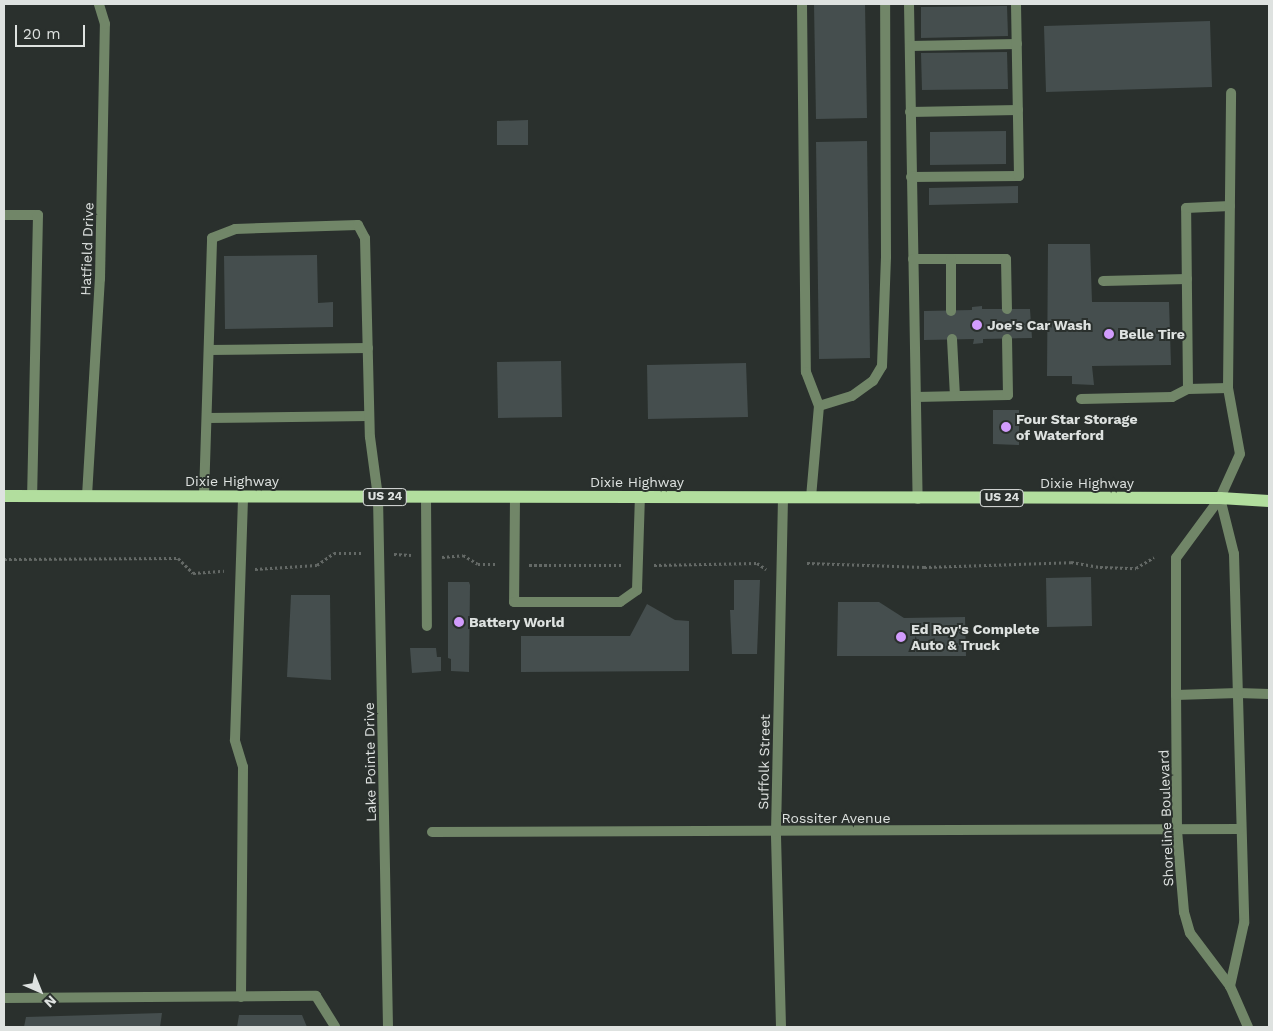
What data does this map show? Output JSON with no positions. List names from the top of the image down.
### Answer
{
  "streets": {
    "main road": ["Dixie Highway", "US 24"],
    "street": [
      "Hatfield Drive",
      "Lake Pointe Drive",
      "Suffolk Street",
      "Rossiter Avenue",
      "Shoreline Boulevard"
    ]
  },
  "crossings": [
    ["Hatfield Drive", "Dixie Highway"],
    ["Dixie Highway", "Lake Pointe Drive"],
    ["Dixie Highway", "Suffolk Street"],
    ["Dixie Highway", "Shoreline Boulevard"],
    ["Suffolk Street", "Rossiter Avenue"],
    ["Rossiter Avenue", "Shoreline Boulevard"]
  ],
  "places": [
    "Joe's Car Wash",
    "Belle Tire",
    "Four Star Storage of Waterford",
    "Battery World",
    "Ed Roy's Complete Auto & Truck"
  ],
  "scale_bar": "20 m",
  "north": "bottom right"
}
